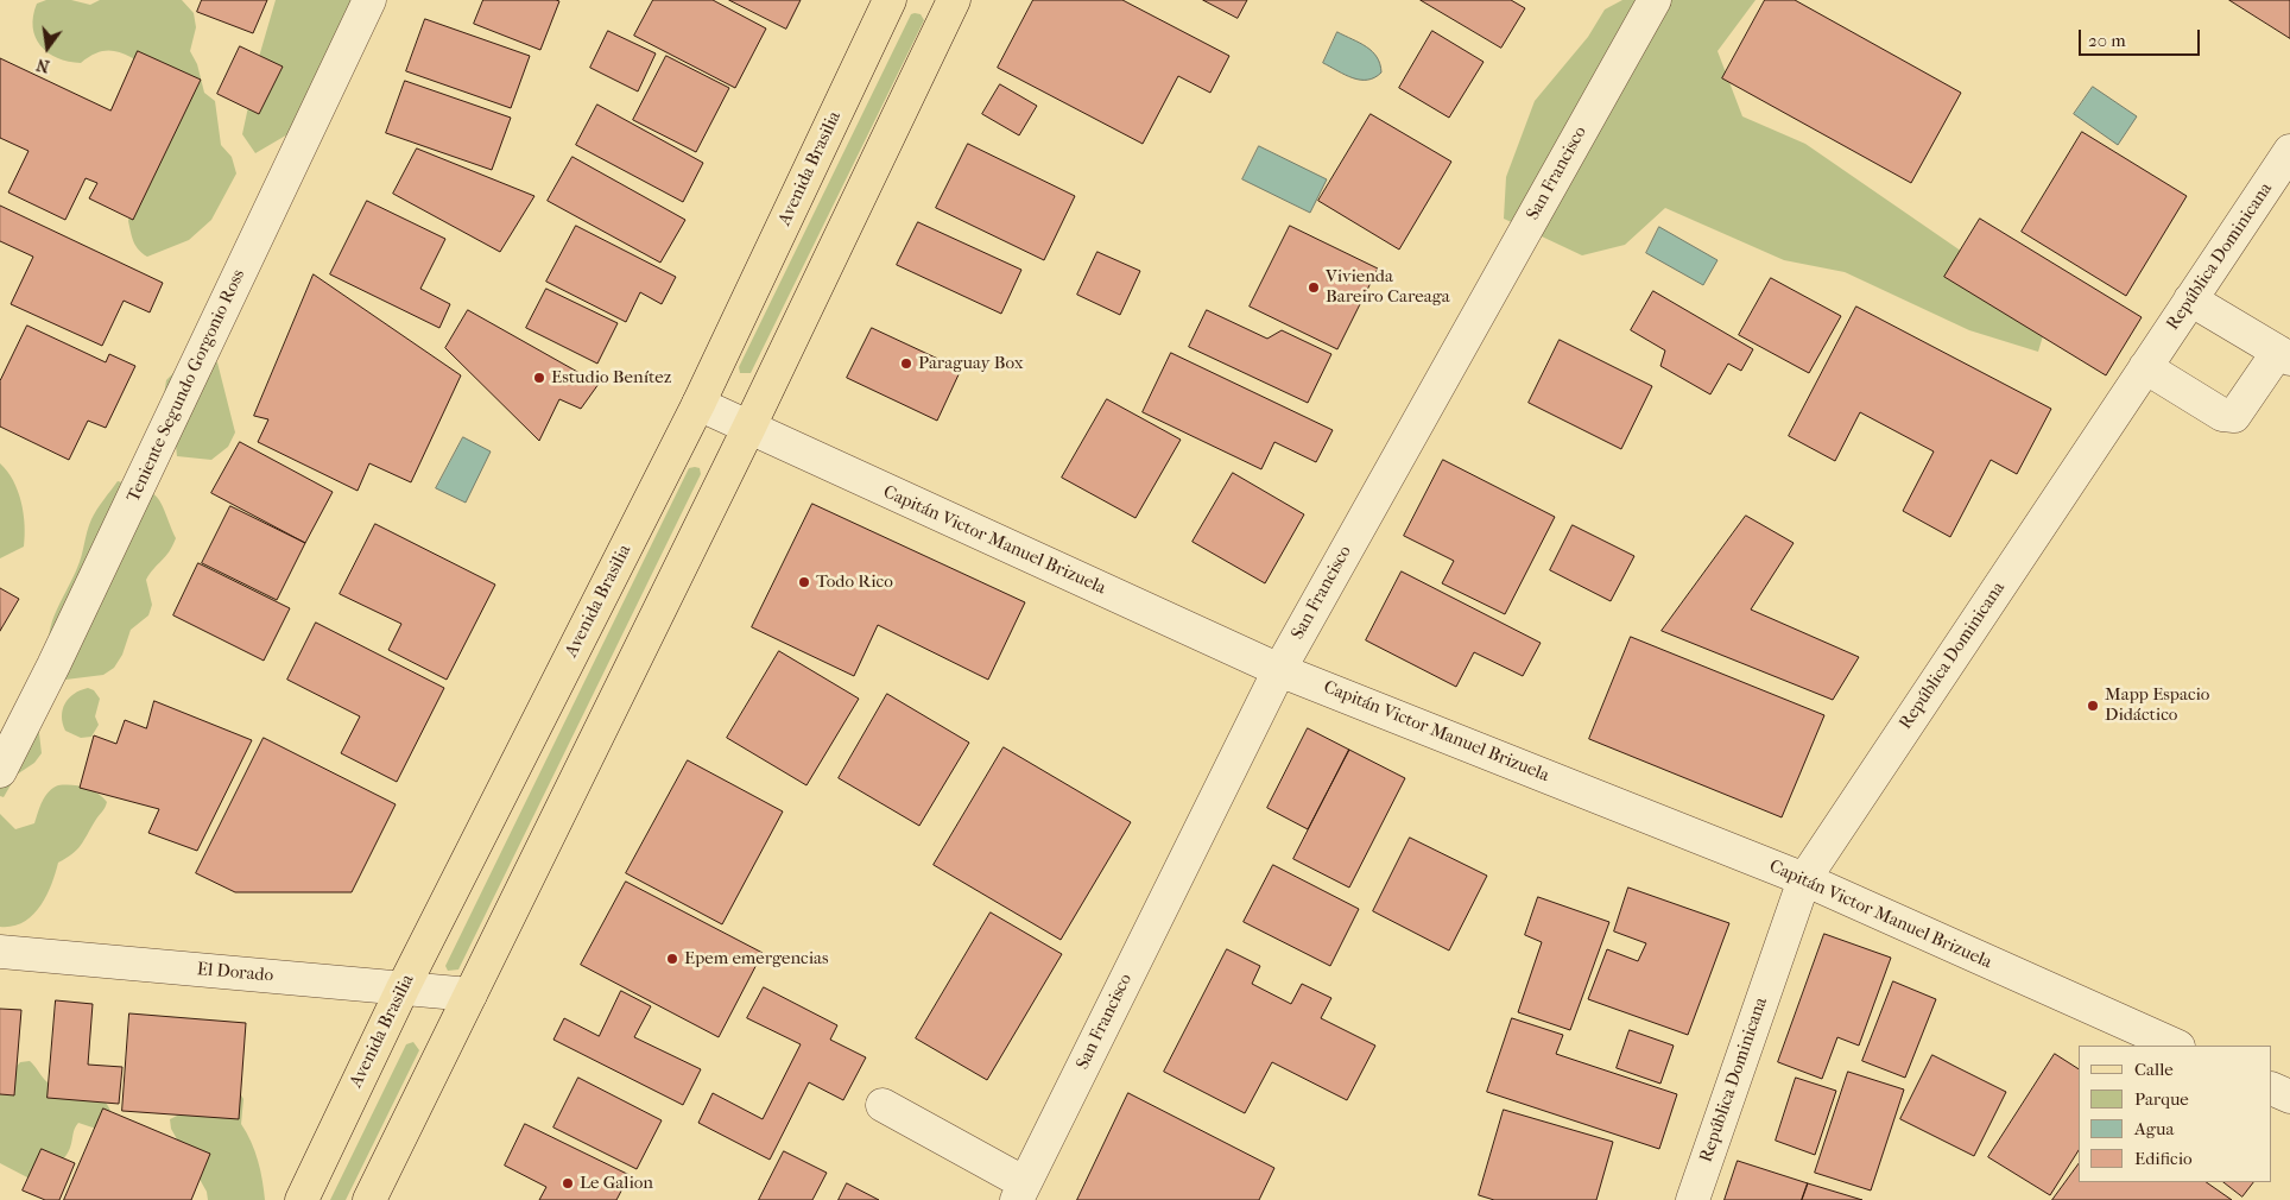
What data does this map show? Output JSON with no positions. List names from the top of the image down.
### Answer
{
  "streets": {
    "main road": ["Avenida Brasilia"],
    "street": [
      "San Francisco",
      "República Dominicana",
      "Teniente Segundo Gorgonio Ross",
      "Capitán Victor Manuel Brizuela",
      "El Dorado"
    ]
  },
  "crossings": [
    ["Avenida Brasilia", "Capitán Victor Manuel Brizuela"],
    ["Avenida Brasilia", "El Dorado"],
    ["San Francisco", "Capitán Victor Manuel Brizuela"],
    ["República Dominicana", "Capitán Victor Manuel Brizuela"]
  ],
  "places": [
    "Vivienda Bareiro Careaga",
    "Paraguay Box",
    "Estudio Benítez",
    "Todo Rico",
    "Mapp Espacio Didáctico",
    "Epem emergencias",
    "Le Galion"
  ],
  "legend": [
    "Calle",
    "Parque",
    "Agua",
    "Edificio"
  ],
  "scale_bar": "20 m",
  "north": "bottom"
}
